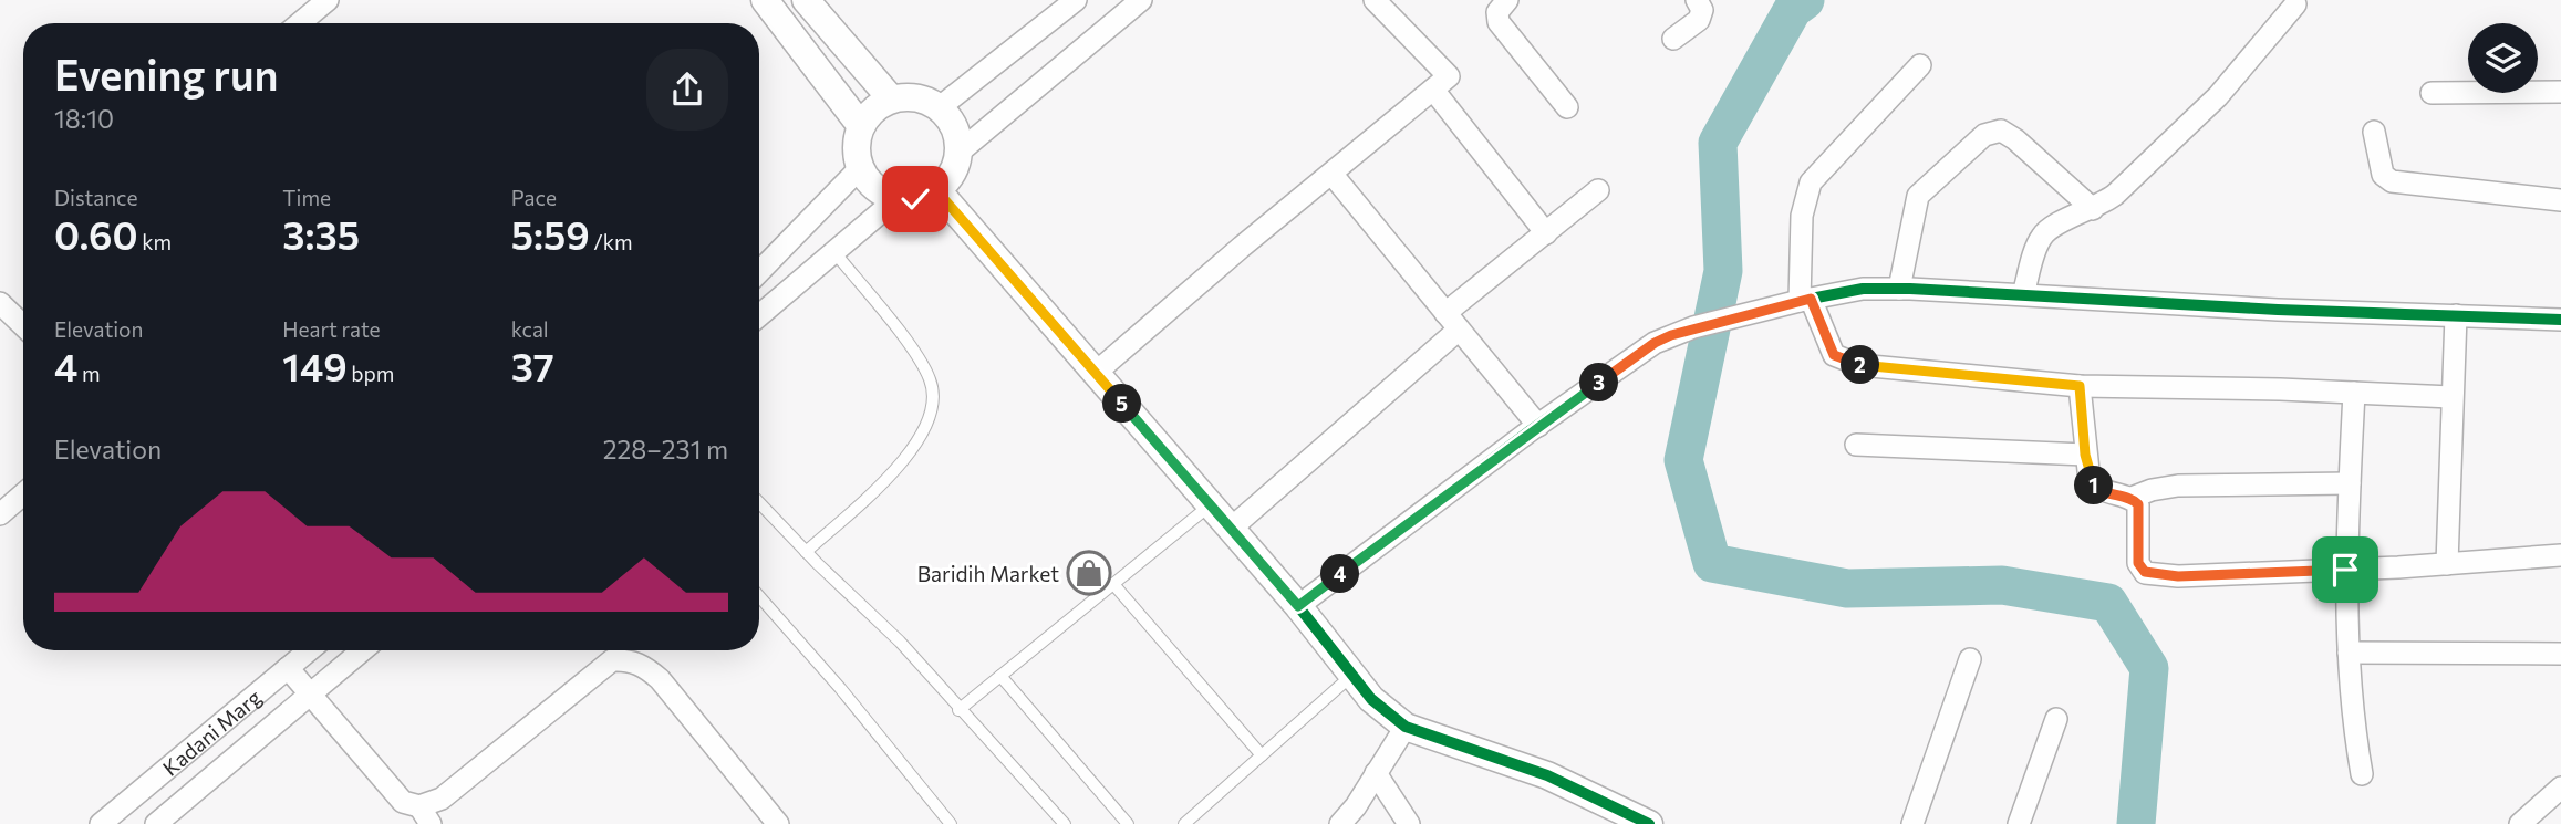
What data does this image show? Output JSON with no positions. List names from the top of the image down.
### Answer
{
  "streets": {
    "street": ["Kadani Marg"]
  },
  "places": {
    "shop": ["Baridih Market"]
  },
  "page": {
    "heading": ["Evening run", "18:10"],
    "stats": [
      ["Distance", "0.60 km"],
      ["Time", "3:35"],
      ["Pace", "5:59 /km"],
      ["Elevation", "4 m"],
      ["Heart rate", "149 bpm"],
      ["kcal", "37"]
    ],
    "pins": [
      "2",
      "3",
      "5",
      "1",
      "4"
    ],
    "chart": ["Elevation", "228–231 m"]
  }
}
